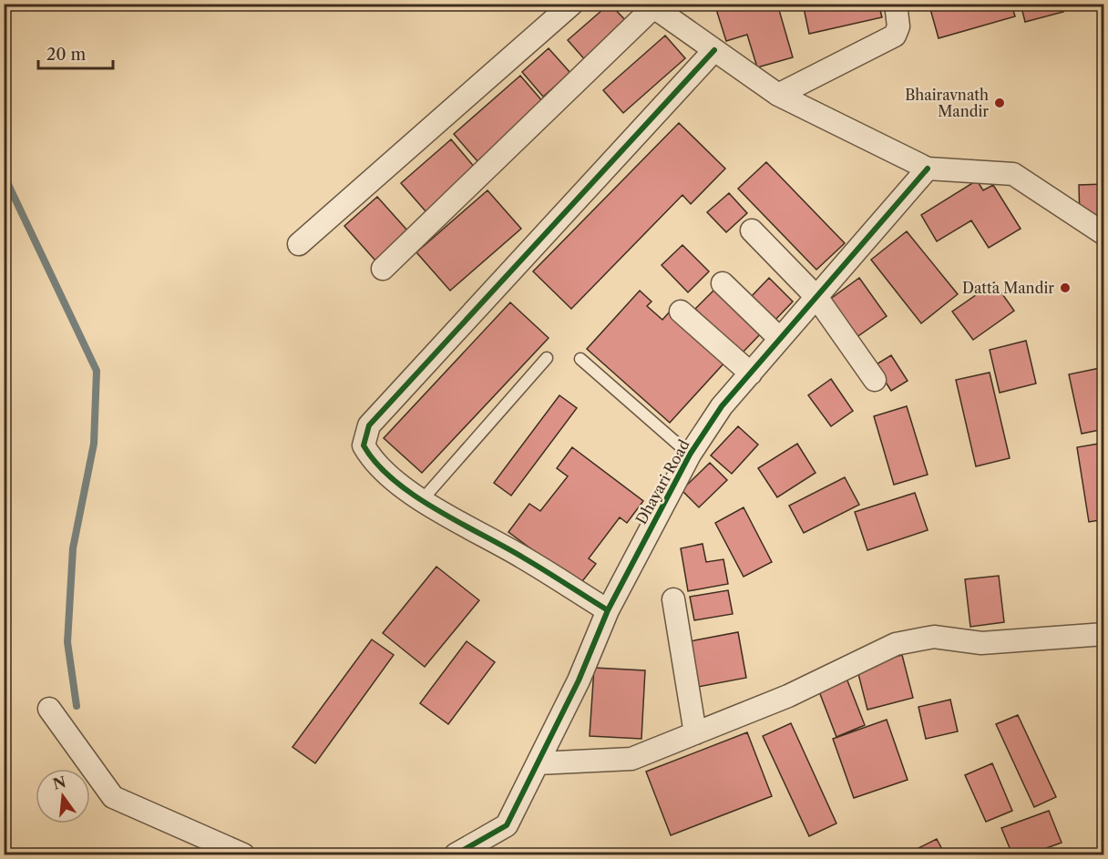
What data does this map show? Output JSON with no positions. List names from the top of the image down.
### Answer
{
  "streets": {
    "street": ["Dhayari Road"]
  },
  "places": ["Bhairavnath Mandir", "Datta Mandir"],
  "scale_bar": "20 m",
  "north": "top"
}
